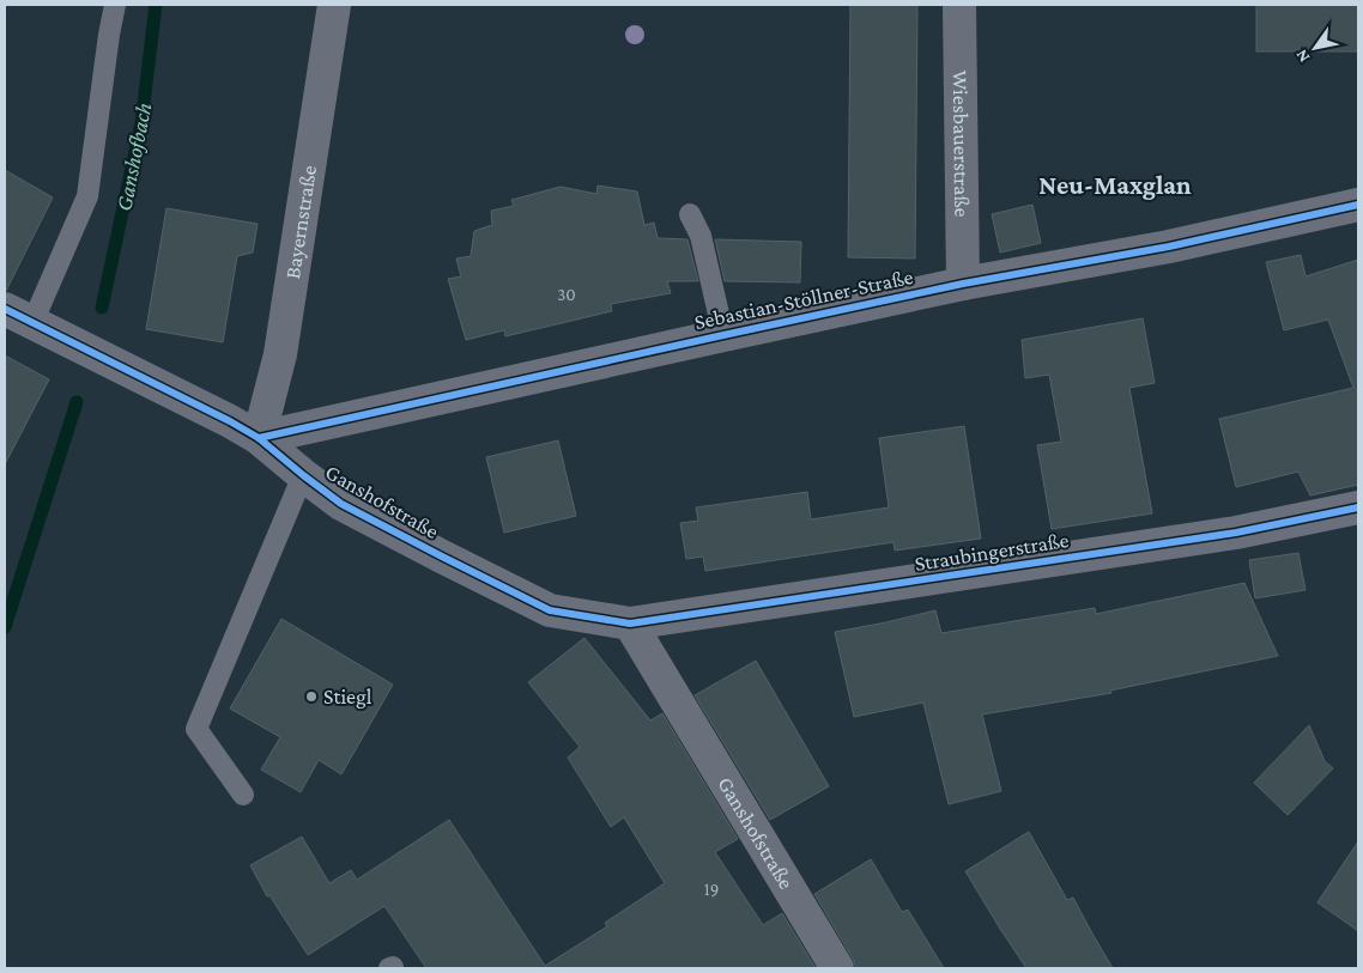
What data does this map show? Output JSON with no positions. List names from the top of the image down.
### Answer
{
  "streets": {
    "street": [
      "Wiesbauerstraße",
      "Bayernstraße",
      "Sebastian-Stöllner-Straße",
      "Ganshofstraße",
      "Straubingerstraße"
    ]
  },
  "crossings": [
    ["Wiesbauerstraße", "Sebastian-Stöllner-Straße"],
    ["Bayernstraße", "Sebastian-Stöllner-Straße"],
    ["Bayernstraße", "Ganshofstraße"],
    ["Sebastian-Stöllner-Straße", "Ganshofstraße"],
    ["Ganshofstraße", "Straubingerstraße"]
  ],
  "districts": ["Neu-Maxglan"],
  "water": ["Ganshofbach"],
  "places": ["Stiegl"],
  "house_numbers": ["30", "19"],
  "north": "bottom left"
}
